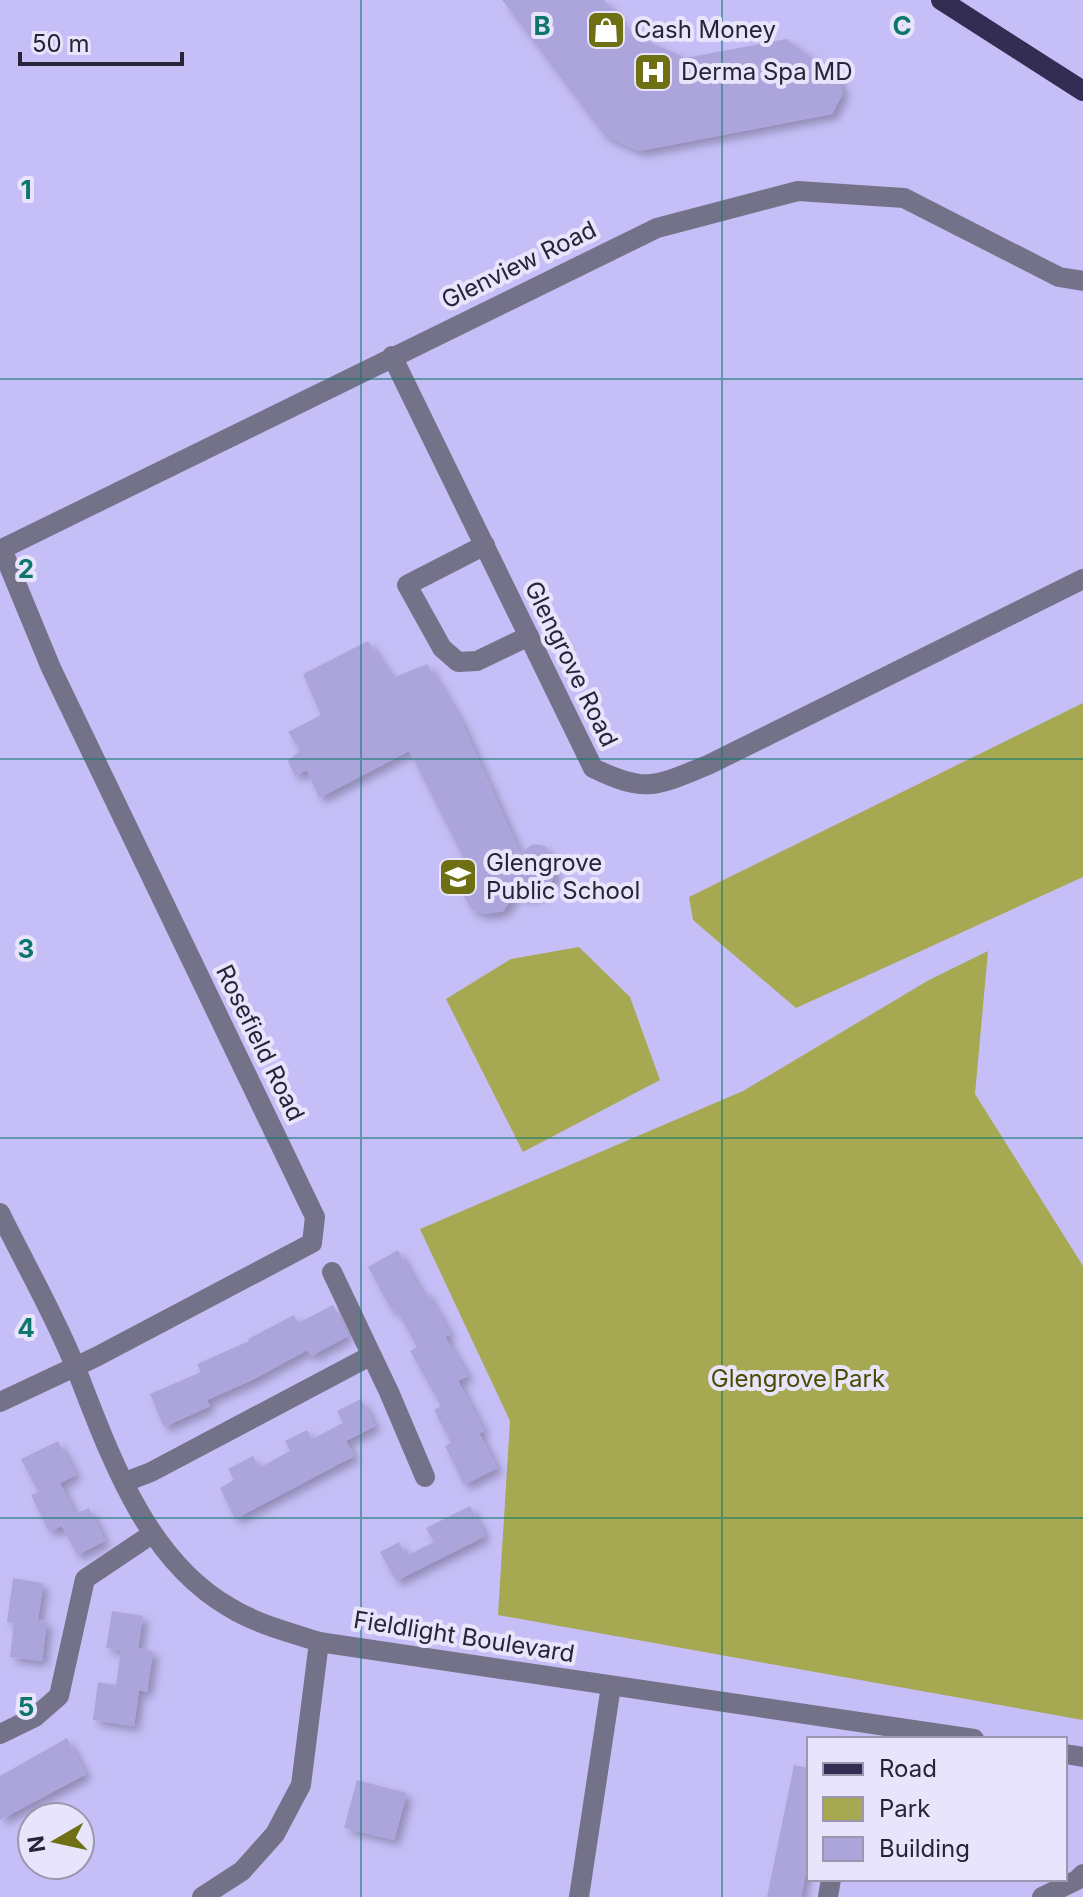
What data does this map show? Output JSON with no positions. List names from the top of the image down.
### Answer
{
  "streets": {
    "street": [
      "Glenview Road",
      "Glengrove Road",
      "Rosefield Road",
      "Fieldlight Boulevard"
    ]
  },
  "crossings": [
    ["Glenview Road", "Glengrove Road"],
    ["Glenview Road", "Rosefield Road"],
    ["Rosefield Road", "Fieldlight Boulevard"]
  ],
  "parks": ["Glengrove Park"],
  "places": {
    "shop": ["Cash Money"],
    "hospital": ["Derma Spa MD"],
    "school or university": ["Glengrove Public School"]
  },
  "legend": ["Road", "Park", "Building"],
  "scale_bar": "50 m",
  "north": "left",
  "grid": {
    "columns": ["B", "C"],
    "rows": [
      "1",
      "2",
      "3",
      "4",
      "5"
    ]
  }
}
